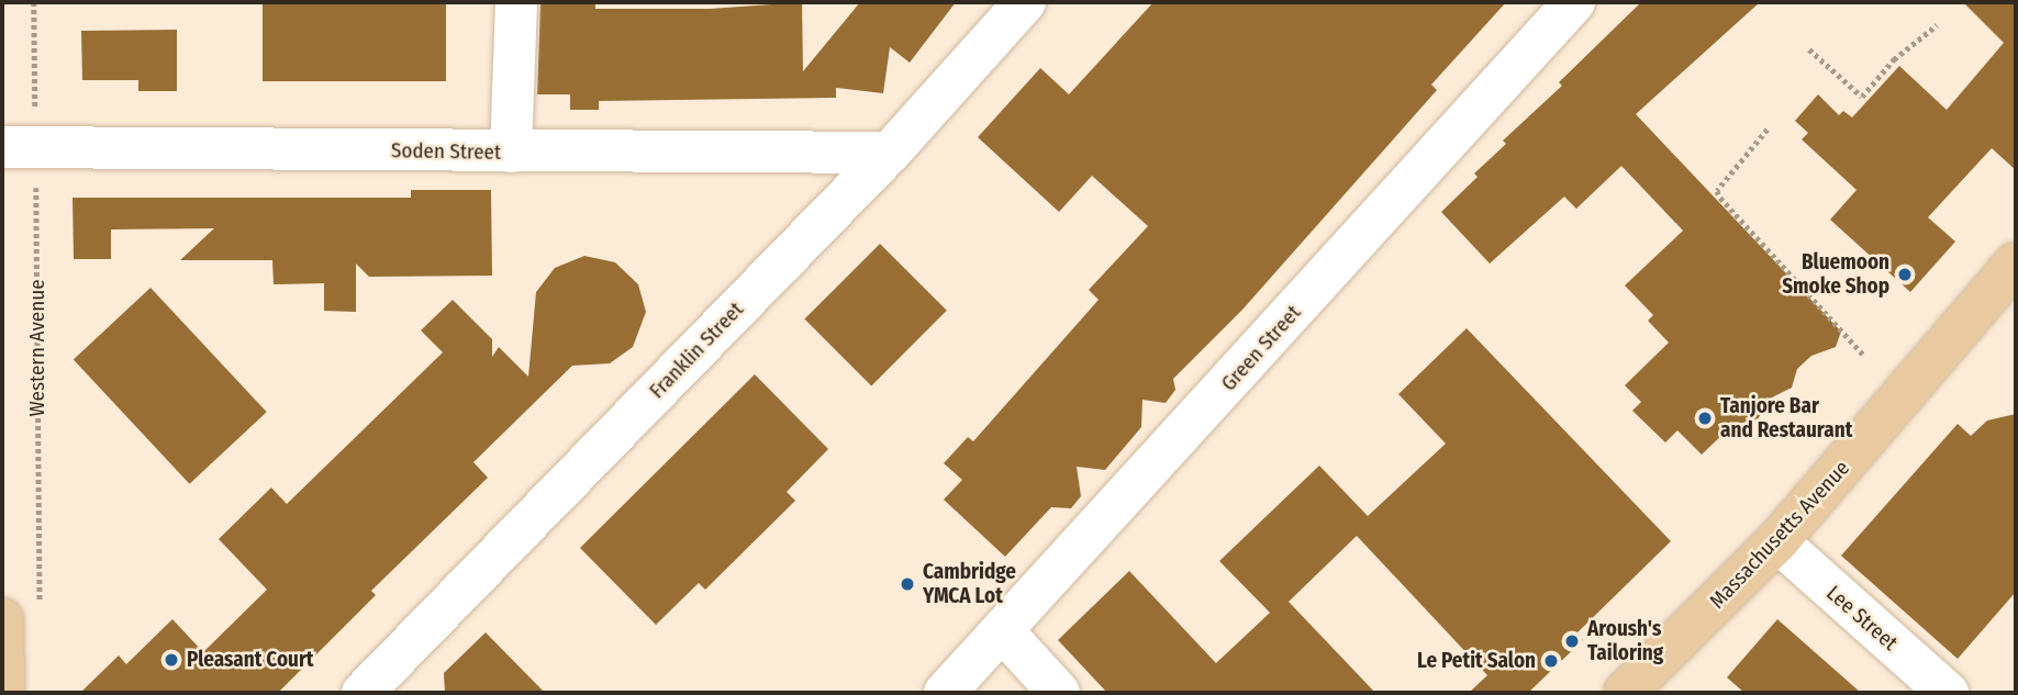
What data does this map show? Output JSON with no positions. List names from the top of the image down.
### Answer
{
  "streets": {
    "main road": ["Massachusetts Avenue"],
    "street": [
      "Soden Street",
      "Green Street",
      "Franklin Street",
      "Lee Street"
    ],
    "path": ["Western Avenue"]
  },
  "crossings": [
    ["Soden Street", "Western Avenue"],
    ["Soden Street", "Franklin Street"],
    ["Massachusetts Avenue", "Lee Street"]
  ],
  "places": [
    "Bluemoon Smoke Shop",
    "Tanjore Bar and Restaurant",
    "Cambridge YMCA Lot",
    "Aroush's Tailoring",
    "Pleasant Court",
    "Le Petit Salon"
  ]
}
